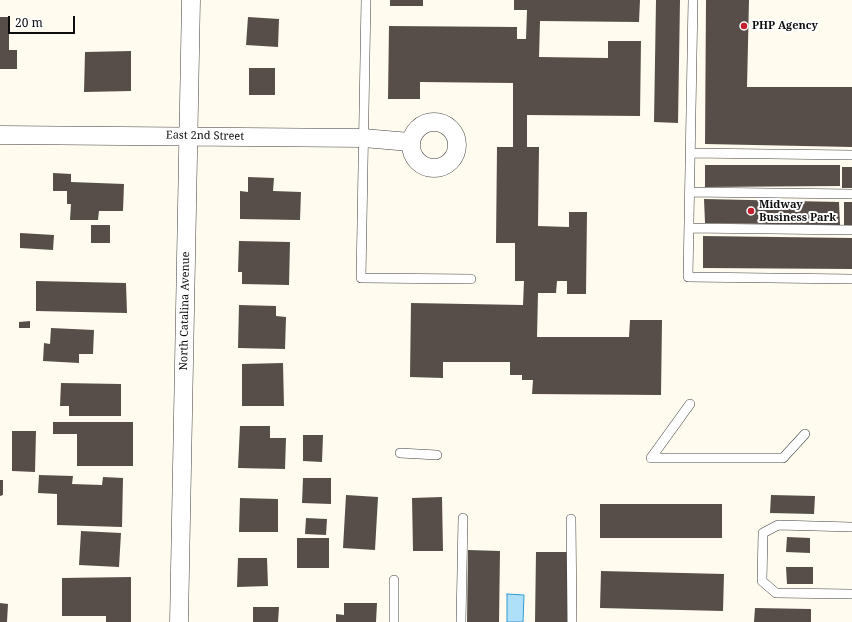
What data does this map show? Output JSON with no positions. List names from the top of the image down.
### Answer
{
  "streets": {
    "street": ["East 2nd Street", "North Catalina Avenue"]
  },
  "crossings": [
    ["East 2nd Street", "North Catalina Avenue"]
  ],
  "places": ["PHP Agency", "Midway Business Park"],
  "scale_bar": "20 m"
}
